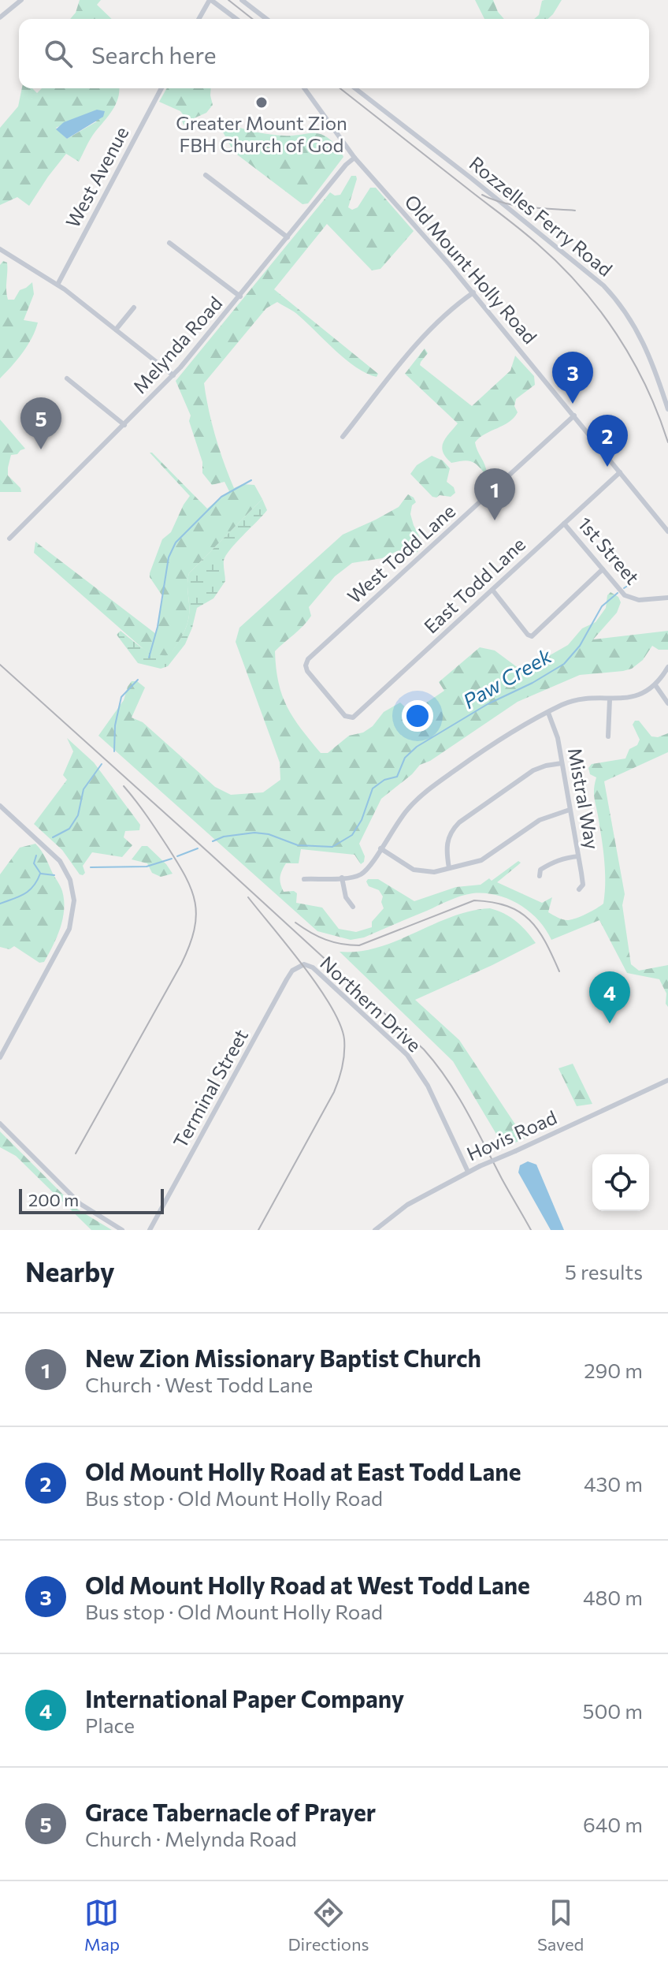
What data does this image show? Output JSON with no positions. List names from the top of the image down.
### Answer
{
  "streets": {
    "street": [
      "West Avenue",
      "Rozzelles Ferry Road",
      "Old Mount Holly Road",
      "Melynda Road",
      "1st Street",
      "West Todd Lane",
      "East Todd Lane",
      "Mistral Way",
      "Northern Drive",
      "Terminal Street",
      "Hovis Road"
    ]
  },
  "crossings": [
    ["Old Mount Holly Road", "Melynda Road"],
    ["Old Mount Holly Road", "West Todd Lane"],
    ["Old Mount Holly Road", "East Todd Lane"],
    ["1st Street", "East Todd Lane"],
    ["West Todd Lane", "East Todd Lane"],
    ["Northern Drive", "Terminal Street"],
    ["Northern Drive", "Hovis Road"]
  ],
  "water": ["Paw Creek"],
  "places": ["Greater Mount Zion FBH Church of God"],
  "scale_bar": "200 m",
  "page": {
    "search": "Search here",
    "pins": [
      "3",
      "5",
      "2",
      "1",
      "4"
    ],
    "scale": "200 m",
    "heading": ["Nearby", "5 results"],
    "list": [
      {
        "mark": "1",
        "name": "New Zion Missionary Baptist Church",
        "note": "Church · West Todd Lane",
        "value": "290 m"
      },
      {
        "mark": "2",
        "name": "Old Mount Holly Road at East Todd Lane",
        "note": "Bus stop · Old Mount Holly Road",
        "value": "430 m"
      },
      {
        "mark": "3",
        "name": "Old Mount Holly Road at West Todd Lane",
        "note": "Bus stop · Old Mount Holly Road",
        "value": "480 m"
      },
      {
        "mark": "4",
        "name": "International Paper Company",
        "note": "Place",
        "value": "500 m"
      },
      {
        "mark": "5",
        "name": "Grace Tabernacle of Prayer",
        "note": "Church · Melynda Road",
        "value": "640 m"
      }
    ],
    "nav": ["Map", "Directions", "Saved"]
  }
}
